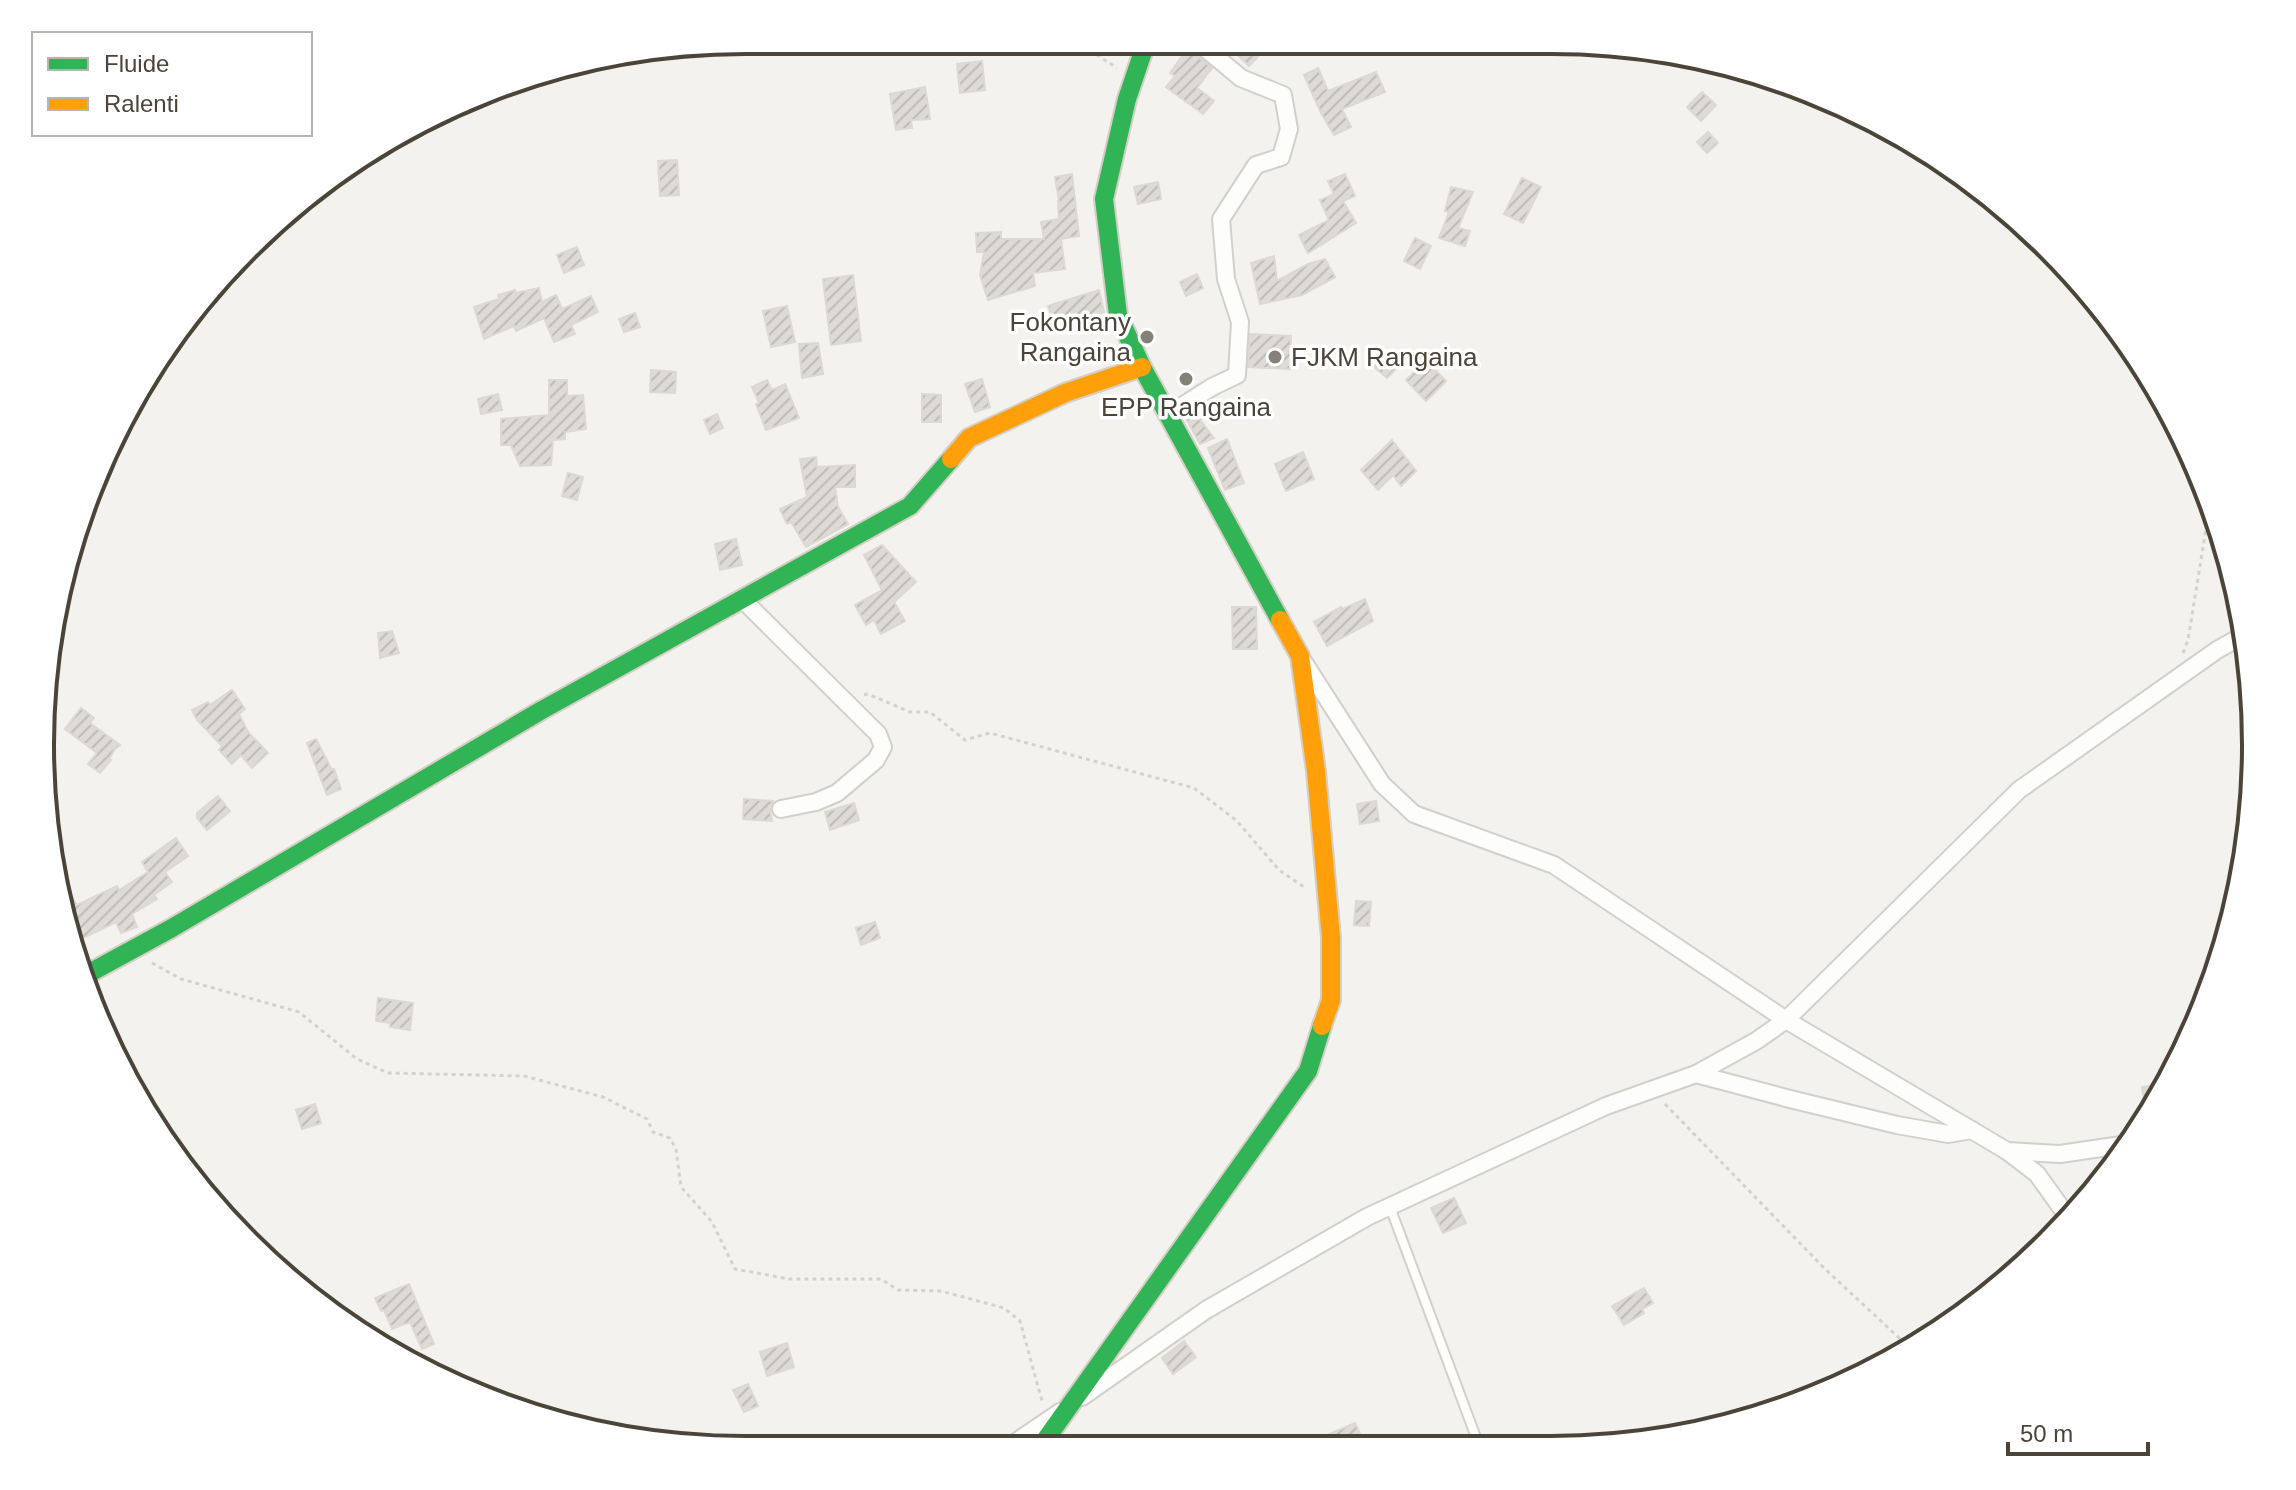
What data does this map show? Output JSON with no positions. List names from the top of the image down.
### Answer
{
  "places": ["Fokontany Rangaina", "FJKM Rangaina", "EPP Rangaina"],
  "legend": ["Fluide", "Ralenti"],
  "scale_bar": "50 m"
}
